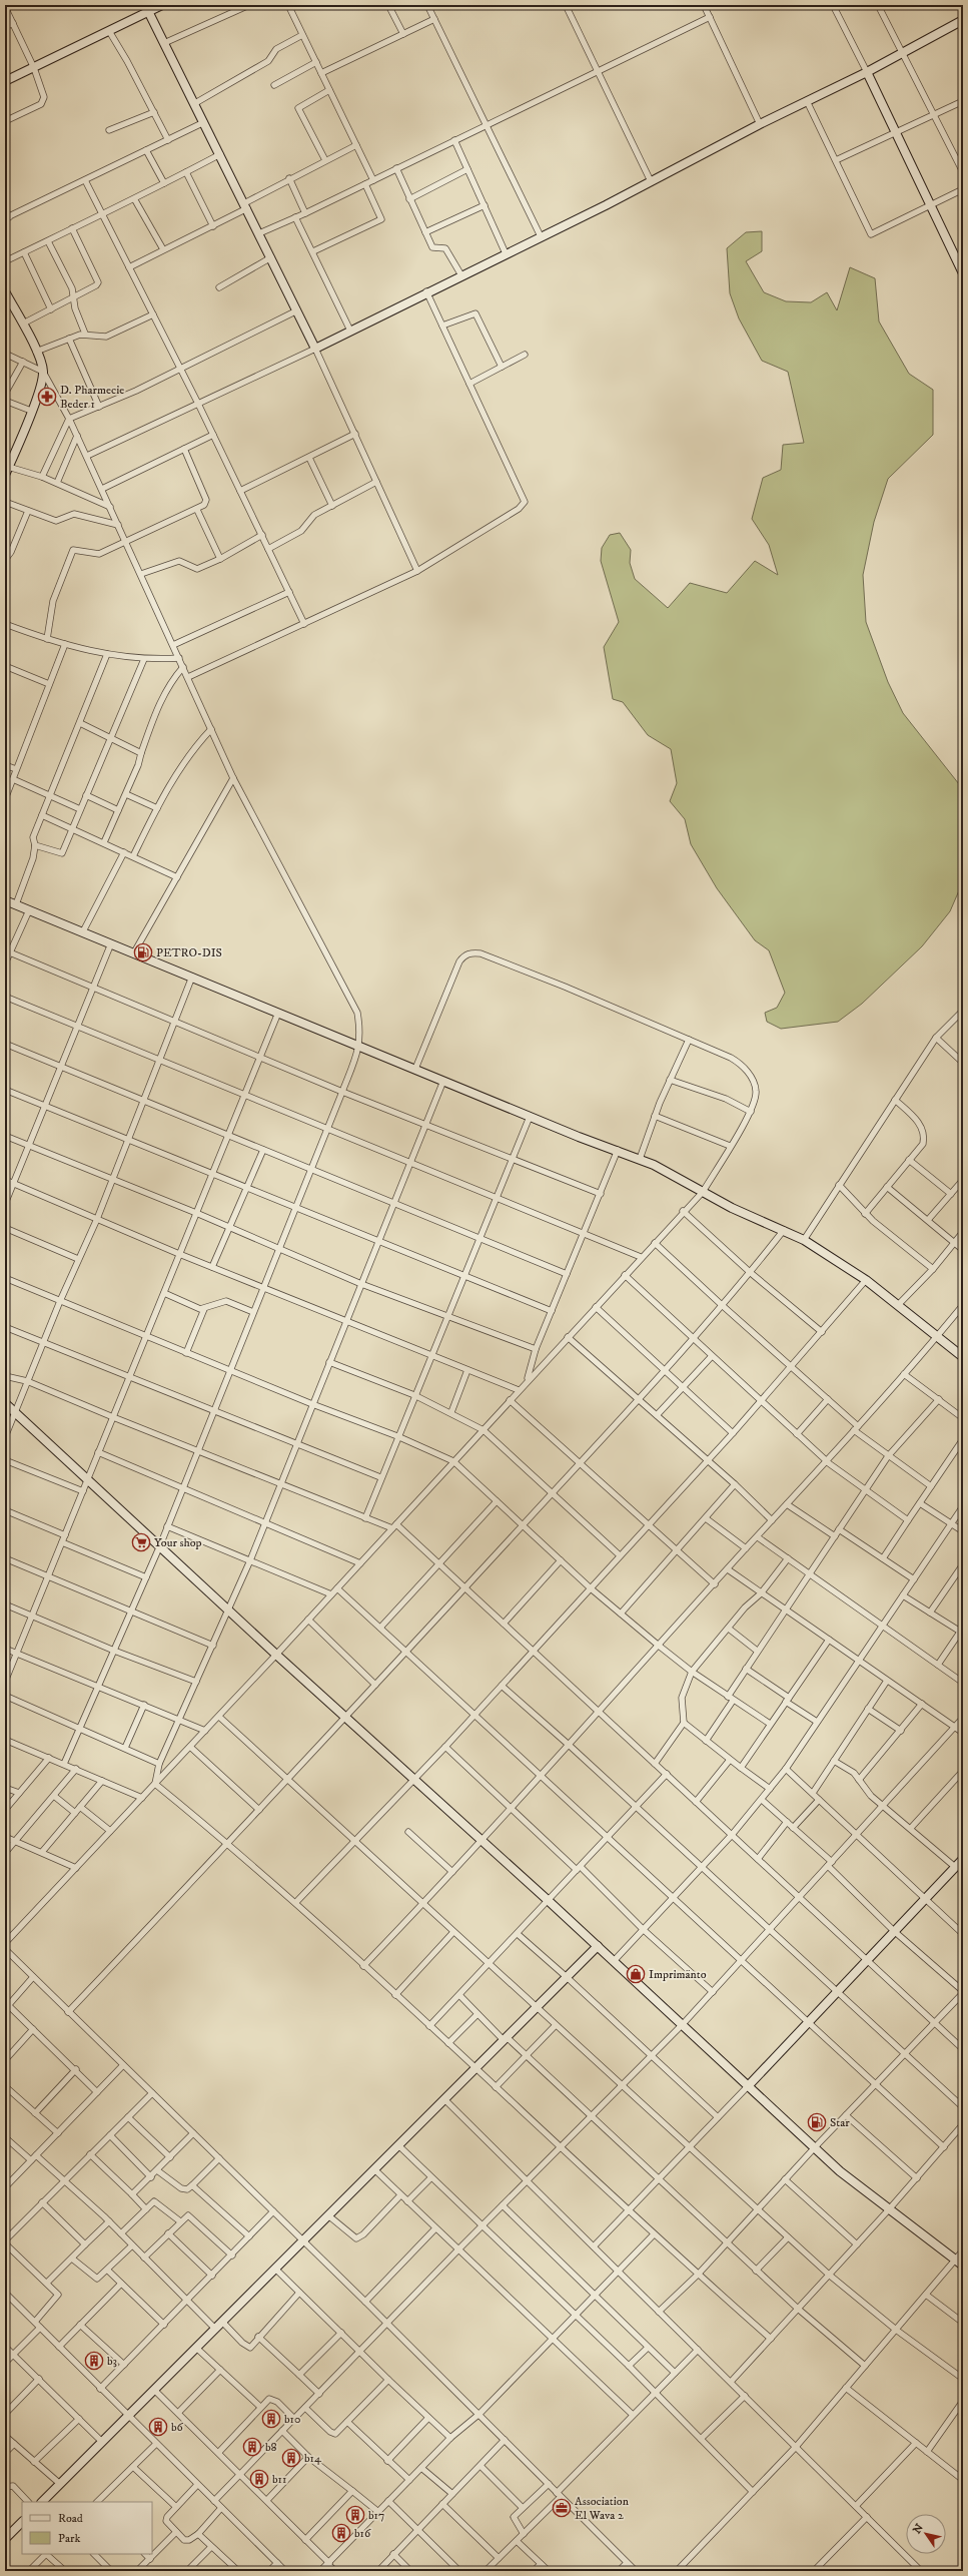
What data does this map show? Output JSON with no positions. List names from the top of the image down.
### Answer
{
  "places": {
    "pharmacy": ["D. Pharmecie Beder 1"],
    "fuel station": ["PETRO-DIS", "Star"],
    "supermarket": ["Your shop"],
    "shop": ["Imprimänto"],
    "building": [
      "b3",
      "b10",
      "b6",
      "b8",
      "b14",
      "b11",
      "b17",
      "b16"
    ],
    "office": ["Association El Wava 2"]
  },
  "legend": ["Road", "Park"],
  "north": "top left"
}
